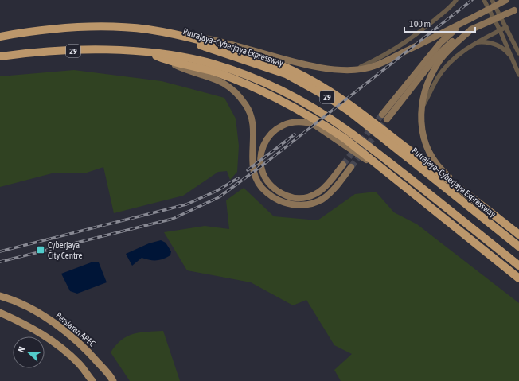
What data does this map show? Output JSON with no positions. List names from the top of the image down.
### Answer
{
  "streets": {
    "highway": ["Putrajaya–Cyberjaya Expressway", "29"],
    "main road": ["Persiaran APEC"]
  },
  "places": {
    "transit": ["Cyberjaya City Centre"]
  },
  "scale_bar": "100 m",
  "north": "left"
}
